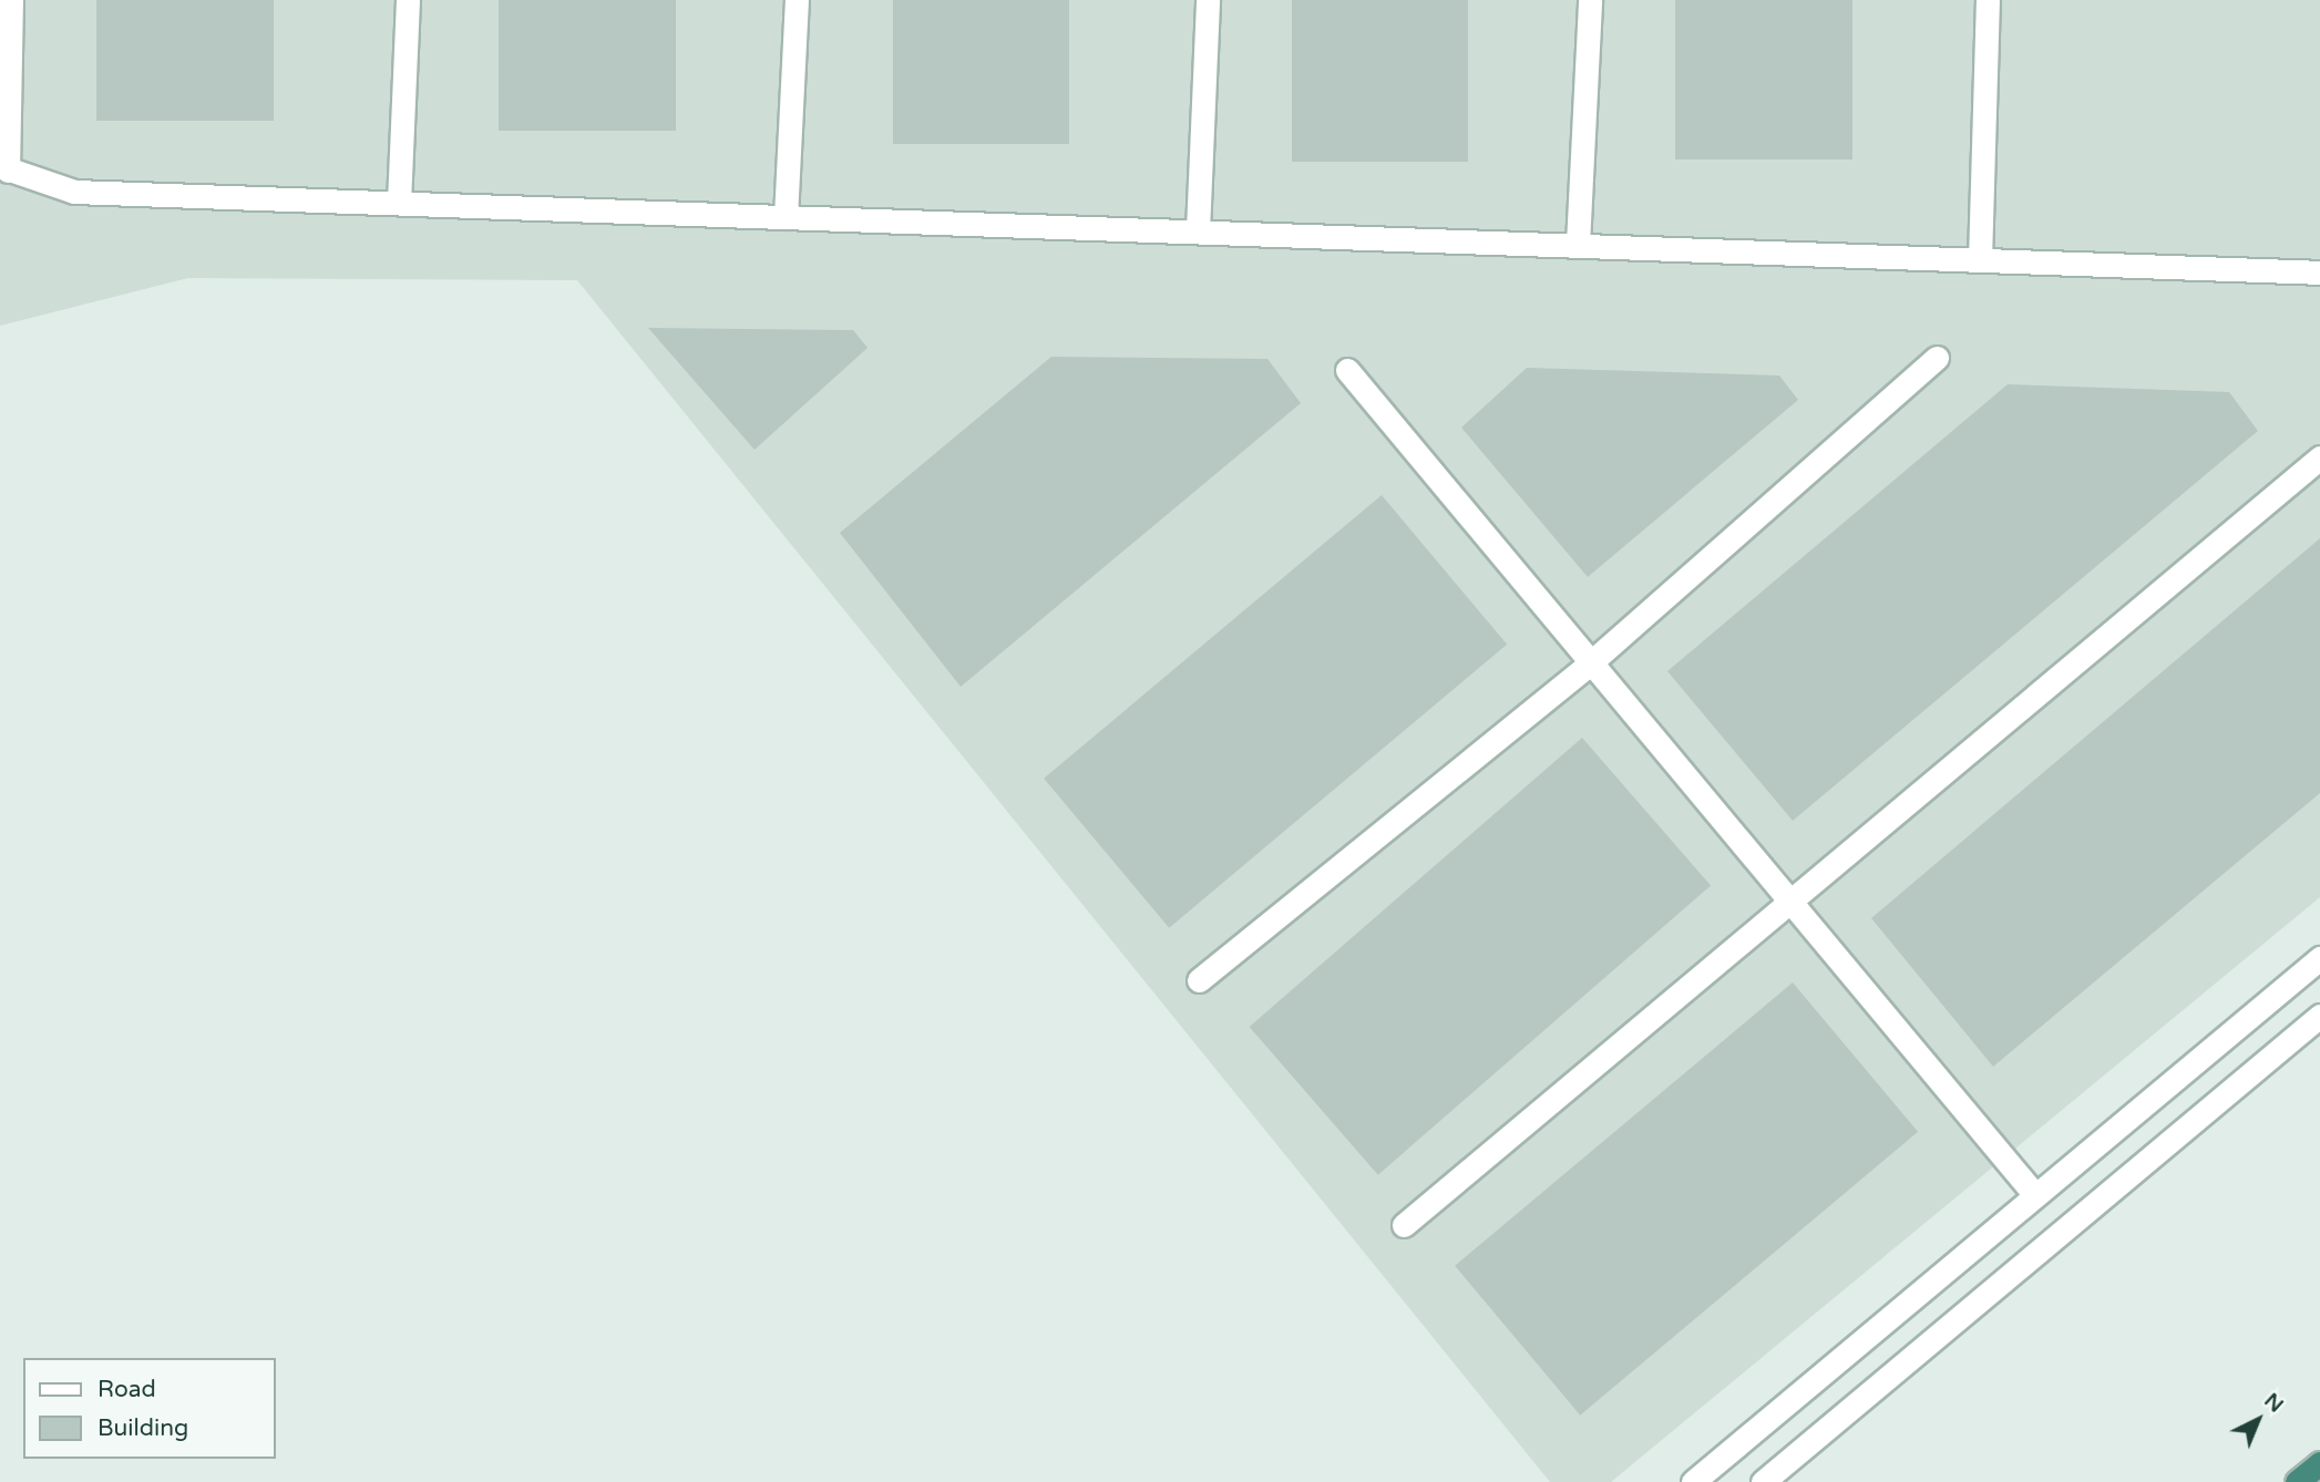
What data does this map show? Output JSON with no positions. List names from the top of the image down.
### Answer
{
  "legend": ["Road", "Building"],
  "north": "top right"
}
